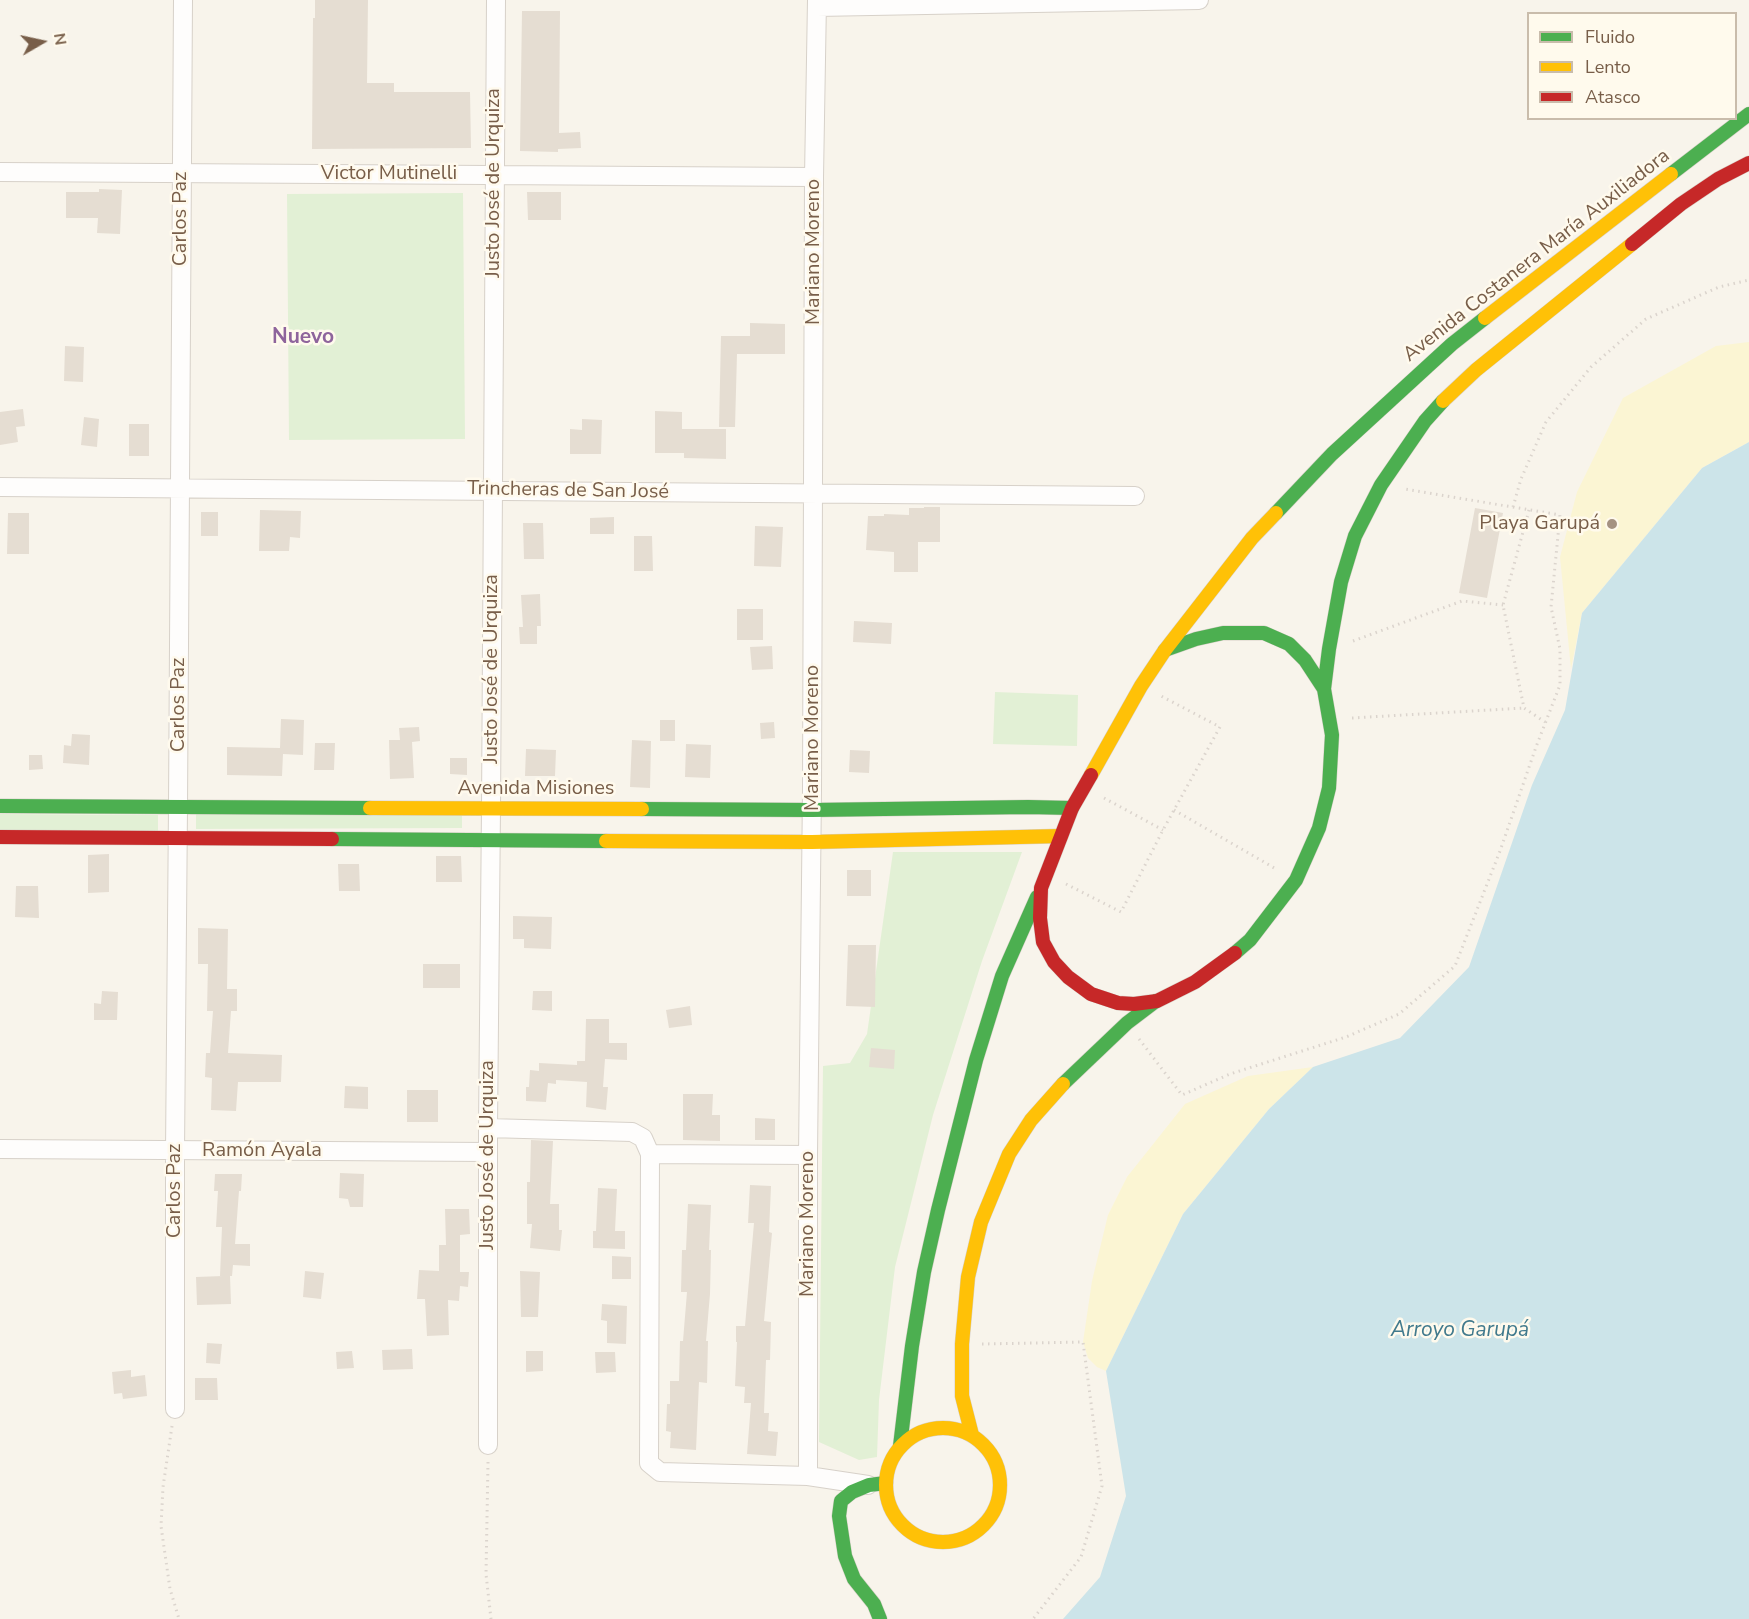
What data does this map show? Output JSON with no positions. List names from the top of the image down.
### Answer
{
  "streets": {
    "main road": ["Avenida Costanera María Auxiliadora", "Avenida Misiones"],
    "street": [
      "Victor Mutinelli",
      "Justo José de Urquiza",
      "Carlos Paz",
      "Mariano Moreno",
      "Trincheras de San José",
      "Ramón Ayala"
    ]
  },
  "crossings": [
    ["Victor Mutinelli", "Justo José de Urquiza"],
    ["Victor Mutinelli", "Carlos Paz"],
    ["Victor Mutinelli", "Mariano Moreno"],
    ["Justo José de Urquiza", "Trincheras de San José"],
    ["Justo José de Urquiza", "Avenida Misiones"],
    ["Justo José de Urquiza", "Ramón Ayala"],
    ["Carlos Paz", "Trincheras de San José"],
    ["Carlos Paz", "Avenida Misiones"],
    ["Carlos Paz", "Ramón Ayala"],
    ["Mariano Moreno", "Trincheras de San José"],
    ["Mariano Moreno", "Avenida Misiones"],
    ["Avenida Costanera María Auxiliadora", "Avenida Misiones"]
  ],
  "districts": ["Nuevo"],
  "water": ["Arroyo Garupá"],
  "places": ["Playa Garupá"],
  "legend": ["Fluido", "Lento", "Atasco"],
  "north": "right"
}
